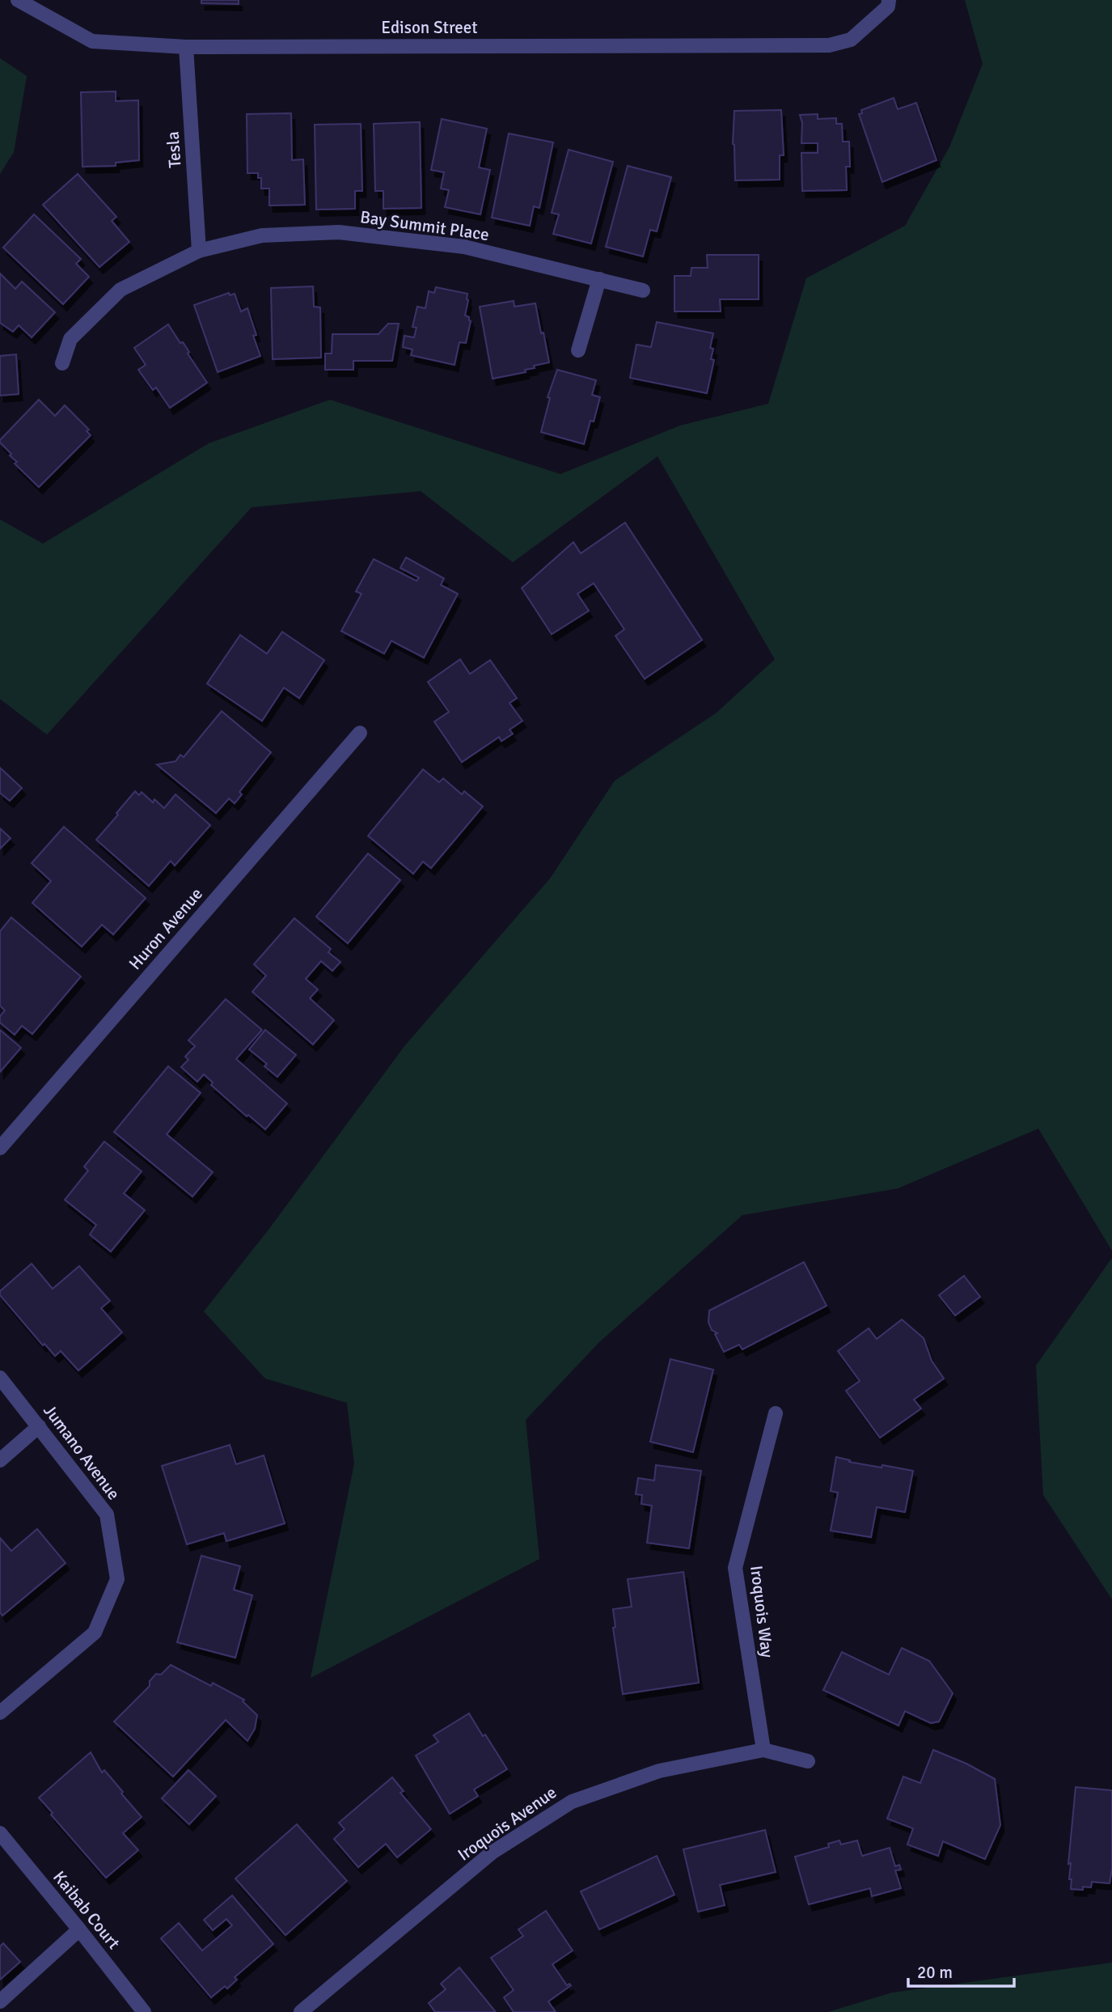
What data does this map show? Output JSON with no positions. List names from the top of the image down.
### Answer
{
  "streets": {
    "street": [
      "Edison Street",
      "Tesla",
      "Bay Summit Place",
      "Huron Avenue",
      "Jumano Avenue",
      "Iroquois Way",
      "Iroquois Avenue",
      "Kaibab Court"
    ]
  },
  "crossings": [
    ["Edison Street", "Tesla"],
    ["Tesla", "Bay Summit Place"],
    ["Iroquois Way", "Iroquois Avenue"]
  ],
  "scale_bar": "20 m"
}
